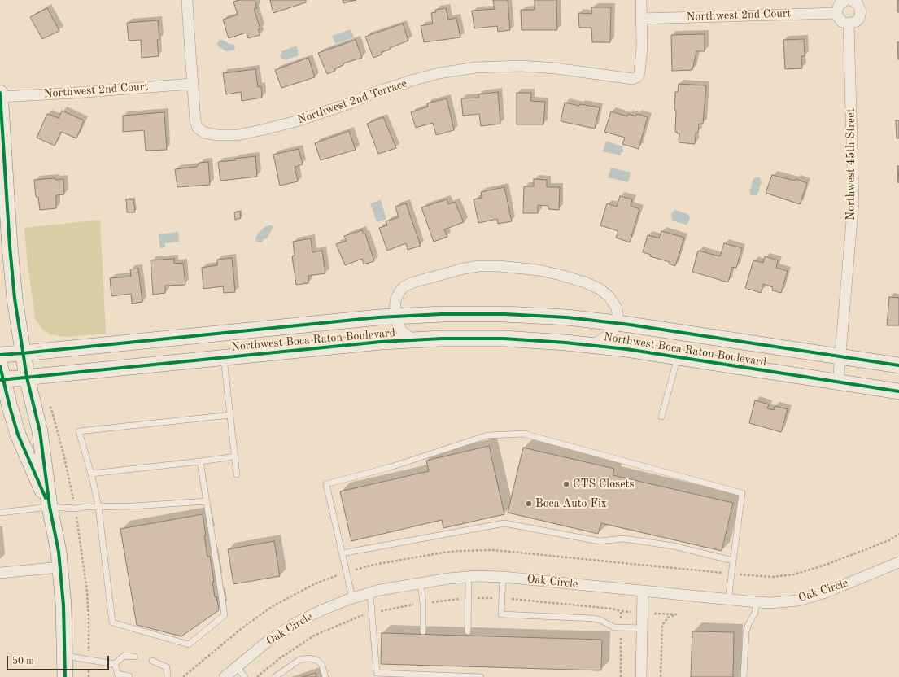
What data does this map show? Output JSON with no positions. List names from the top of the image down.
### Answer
{
  "streets": {
    "street": [
      "Northwest 2nd Court",
      "Northwest 2nd Terrace",
      "Northwest 45th Street",
      "Northwest Boca Raton Boulevard",
      "Oak Circle"
    ]
  },
  "crossings": [
    ["Northwest 2nd Court", "Northwest 2nd Terrace"],
    ["Northwest 45th Street", "Northwest Boca Raton Boulevard"]
  ],
  "places": ["CTS Closets", "Boca Auto Fix"],
  "scale_bar": "50 m"
}
